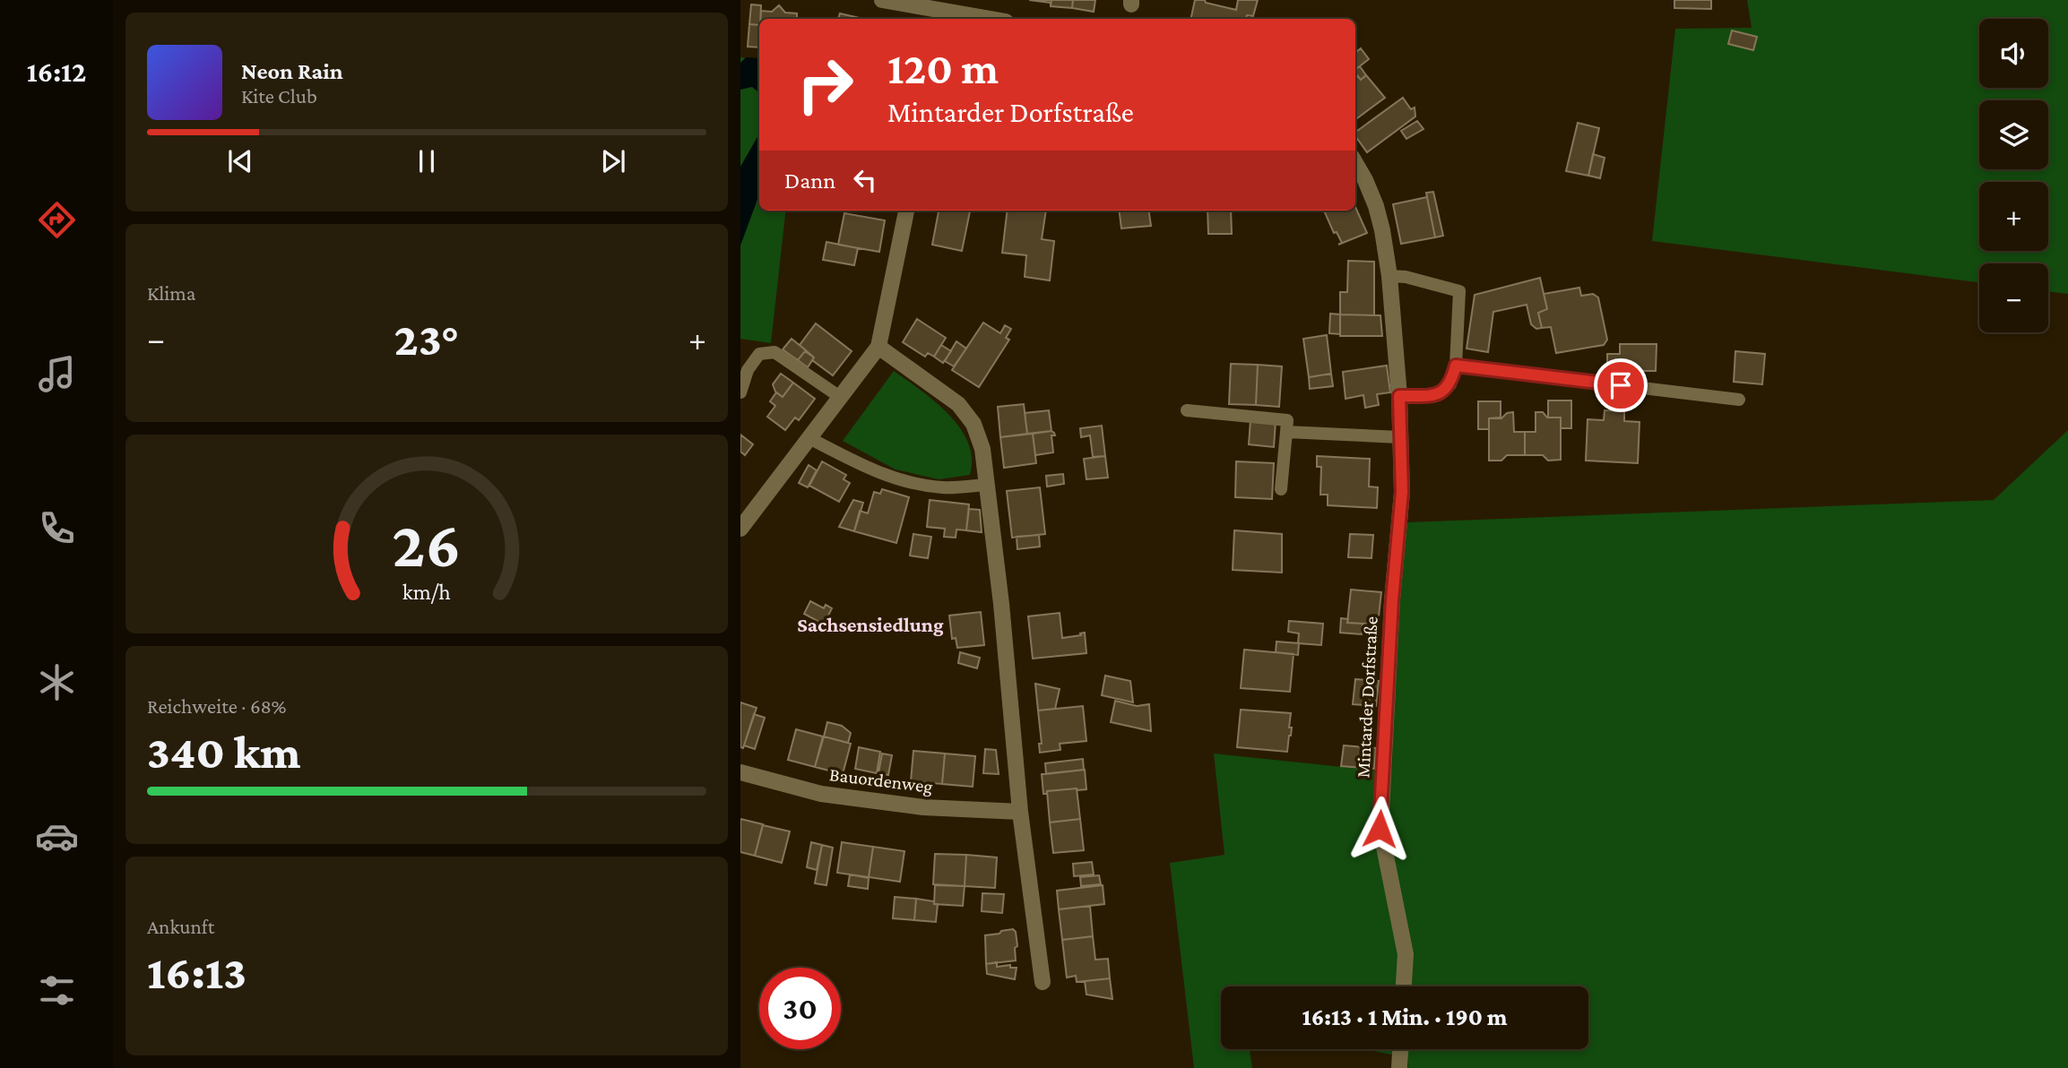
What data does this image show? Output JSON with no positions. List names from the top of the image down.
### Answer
{
  "streets": {
    "street": ["Mintarder Dorfstraße", "Bauordenweg"]
  },
  "districts": ["Sachsensiedlung"],
  "page": {
    "tabs": "16:12",
    "map_buttons": ["+", "−"],
    "turn": ["120 m", "Mintarder Dorfstraße"],
    "song": ["Neon Rain", "Kite Club"],
    "then": "Dann",
    "tile": [
      "Klima",
      ["Reichweite · 68%", "340 km"],
      ["Ankunft", "16:13"]
    ],
    "heat": ["−", "23°", "+"],
    "limit": "30",
    "trip": "16:13 · 1 Min. · 190 m",
    "gauge": ["26", "km/h"]
  }
}
